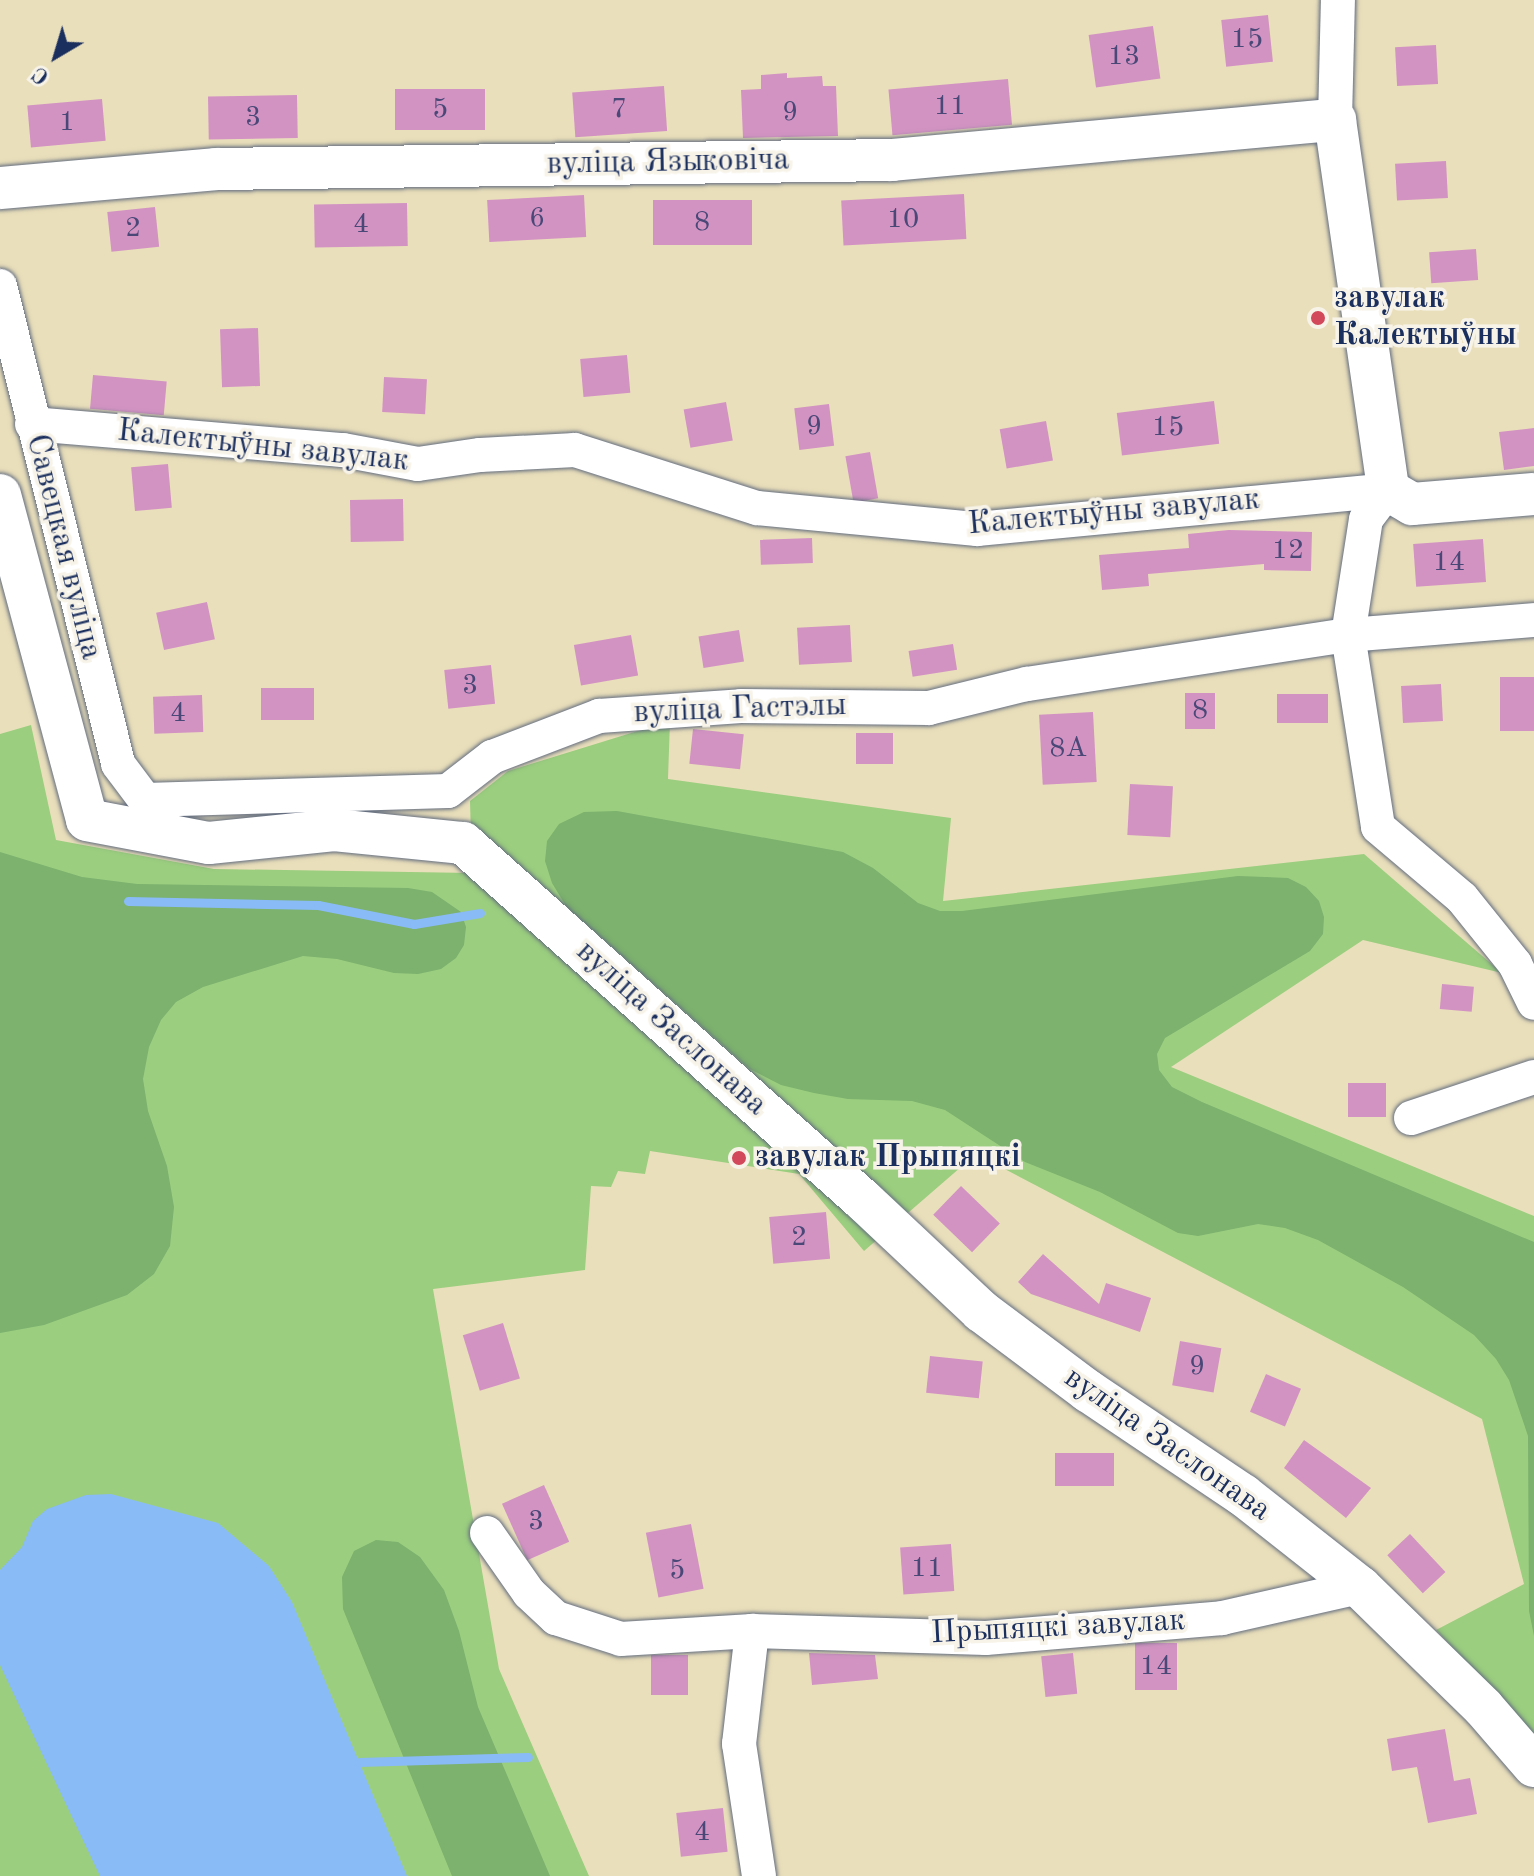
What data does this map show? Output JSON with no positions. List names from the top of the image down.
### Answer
{
  "streets": {
    "street": [
      "вуліца Языковіча",
      "Калектыўны завулак",
      "Савецкая вуліца",
      "вуліца Гастэлы",
      "вуліца Заслонава",
      "Прыпяцкі завулак"
    ]
  },
  "crossings": [
    ["Калектыўны завулак", "Савецкая вуліца"],
    ["Савецкая вуліца", "вуліца Гастэлы"],
    ["Савецкая вуліца", "вуліца Заслонава"],
    ["вуліца Заслонава", "Прыпяцкі завулак"]
  ],
  "places": ["завулак Калектыўны", "завулак Прыпяцкі"],
  "house_numbers": [
    "15",
    "13",
    "11",
    "5",
    "7",
    "9",
    "3",
    "1",
    "6",
    "10",
    "8",
    "4",
    "2",
    "9",
    "15",
    "12",
    "14",
    "3",
    "8",
    "4",
    "8А",
    "2",
    "9",
    "3",
    "11",
    "5",
    "14",
    "4"
  ],
  "north": "bottom left"
}
